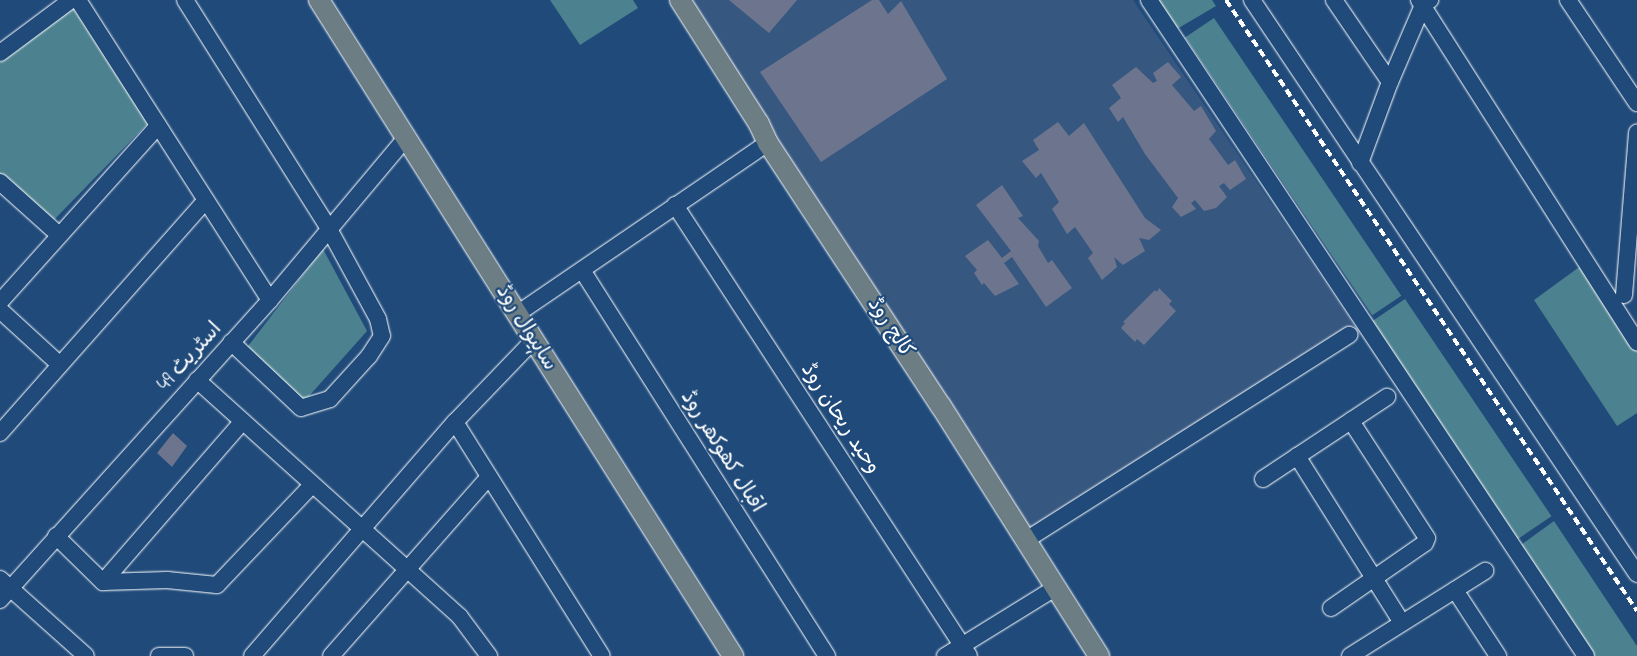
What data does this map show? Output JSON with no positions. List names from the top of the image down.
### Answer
{
  "streets": {
    "main road": ["ساہیوال روڈ", "کالج روڈ"],
    "street": ["اسٹریٹ 49", "وحید ریحان روڈ", "اقبال کھوکھر روڈ"]
  },
  "crossings": [
    ["ساہیوال روڈ", "اسٹریٹ 49"]
  ]
}
